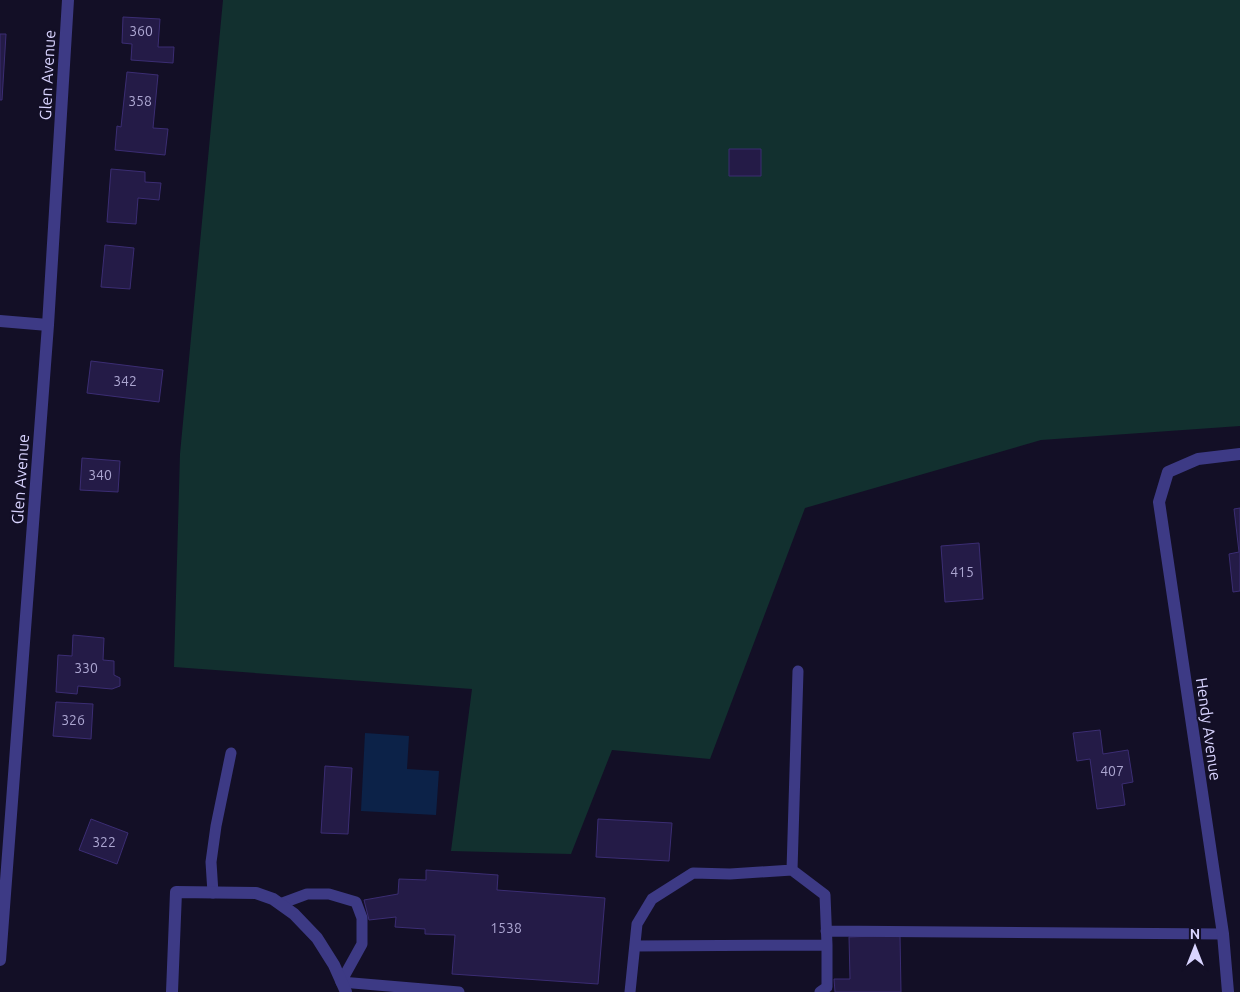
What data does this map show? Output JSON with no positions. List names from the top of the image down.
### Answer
{
  "streets": {
    "street": ["Glen Avenue", "Hendy Avenue"]
  },
  "house_numbers": [
    "360",
    "358",
    "342",
    "340",
    "415",
    "330",
    "326",
    "407",
    "322",
    "1538"
  ],
  "north": "top"
}
